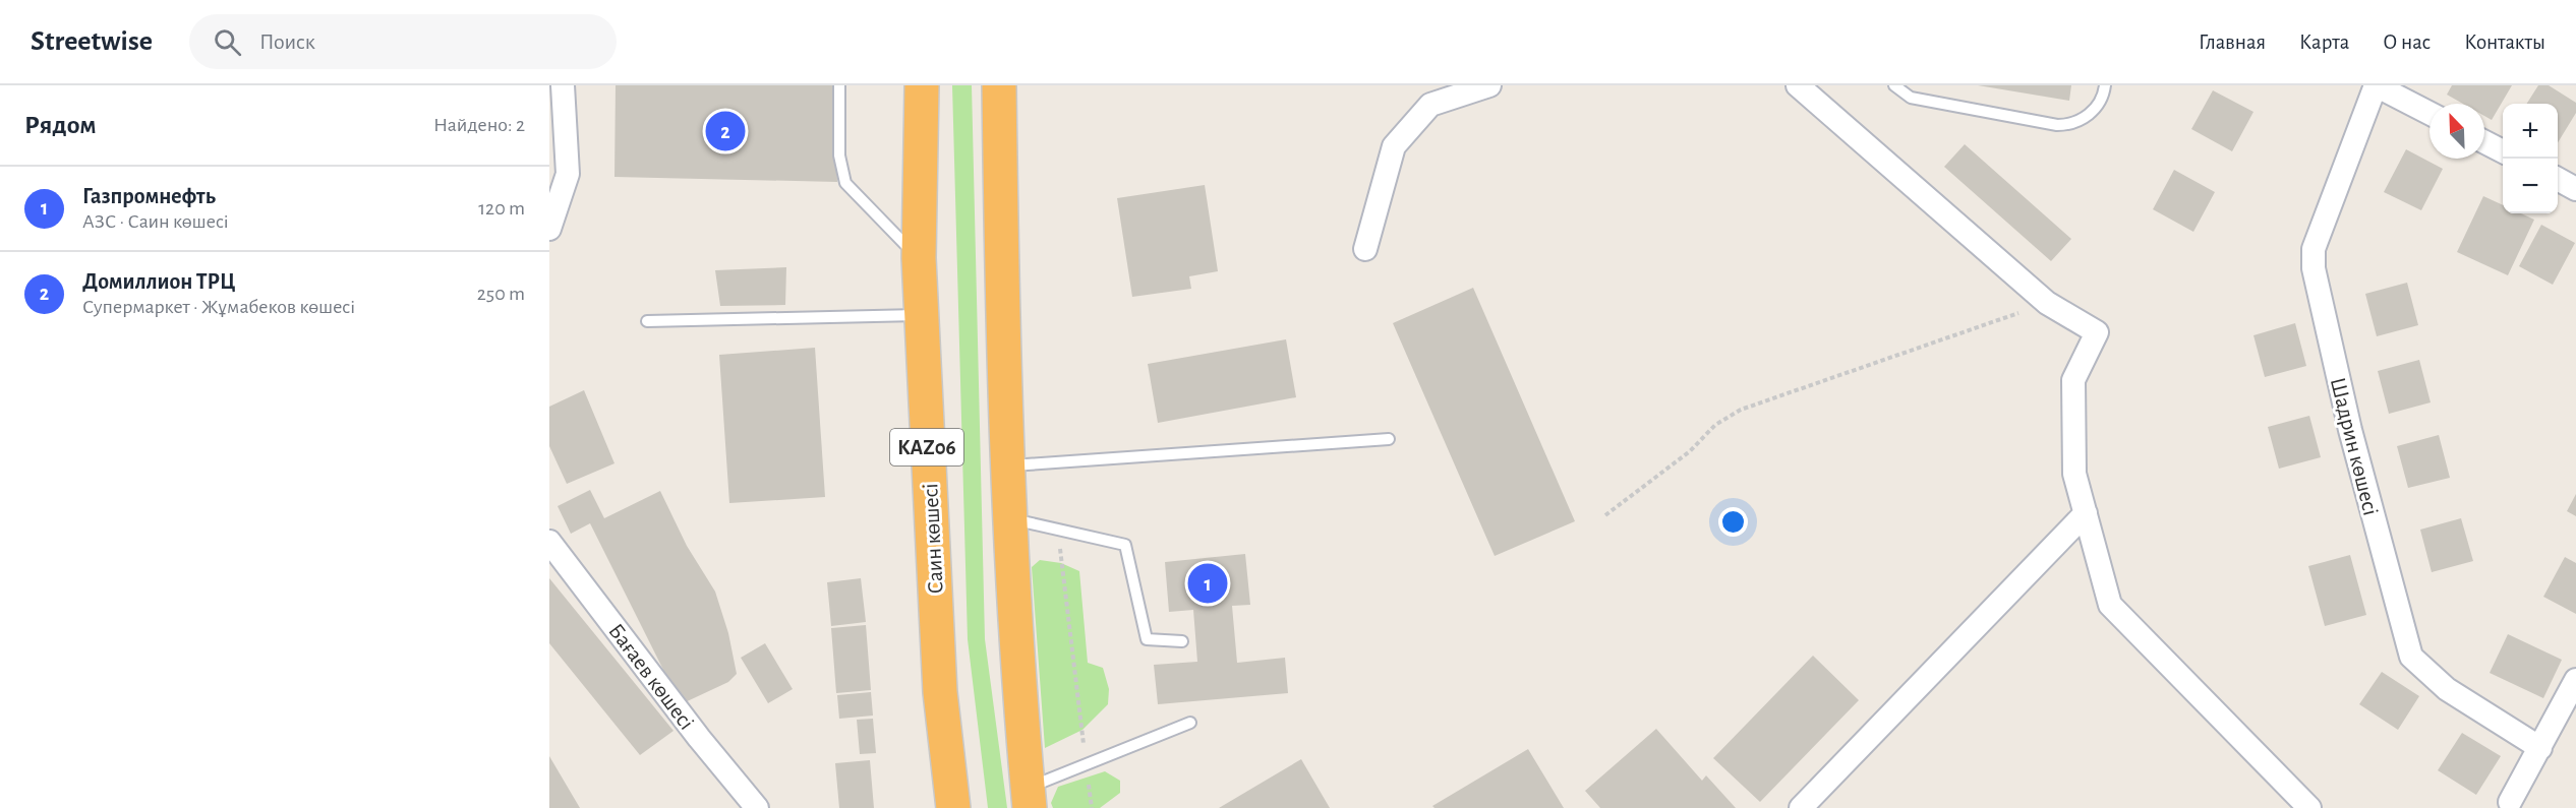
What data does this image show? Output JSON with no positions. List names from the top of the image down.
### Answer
{
  "streets": {
    "highway": ["KАZ06", "Саин көшесі"],
    "street": ["Шадрин көшесі", "Бағаев көшесі"]
  },
  "north": "top left",
  "page": {
    "header": "Streetwise",
    "search": "Поиск",
    "nav": [
      "Главная",
      "Карта",
      "О нас",
      "Контакты"
    ],
    "heading": ["Рядом", "Найдено: 2"],
    "map_buttons": ["+", "−"],
    "pins": ["2", "1"],
    "list": [
      {
        "mark": "1",
        "name": "Газпромнефть",
        "note": "АЗС · Саин көшесі",
        "value": "120 m"
      },
      {
        "mark": "2",
        "name": "Домиллион ТРЦ",
        "note": "Супермаркет · Жұмабеков көшесі",
        "value": "250 m"
      }
    ]
  }
}
